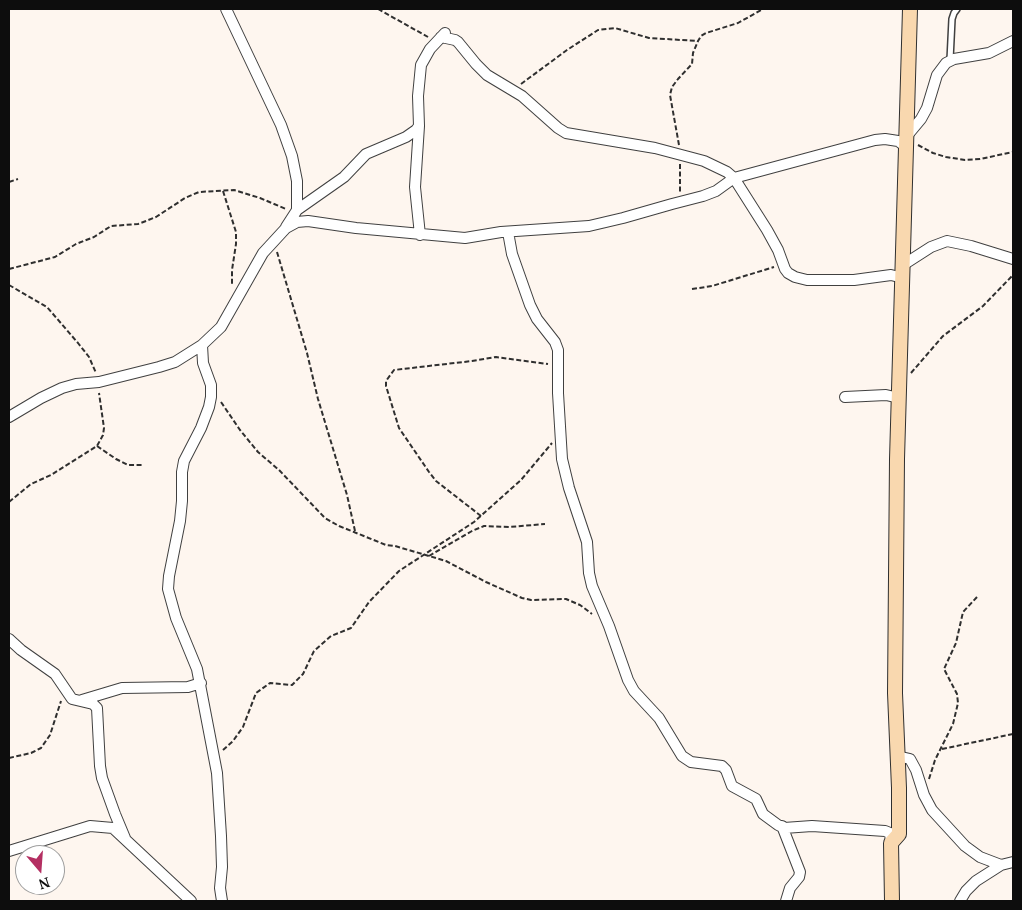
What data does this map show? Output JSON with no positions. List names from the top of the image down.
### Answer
{
  "north": "bottom"
}
